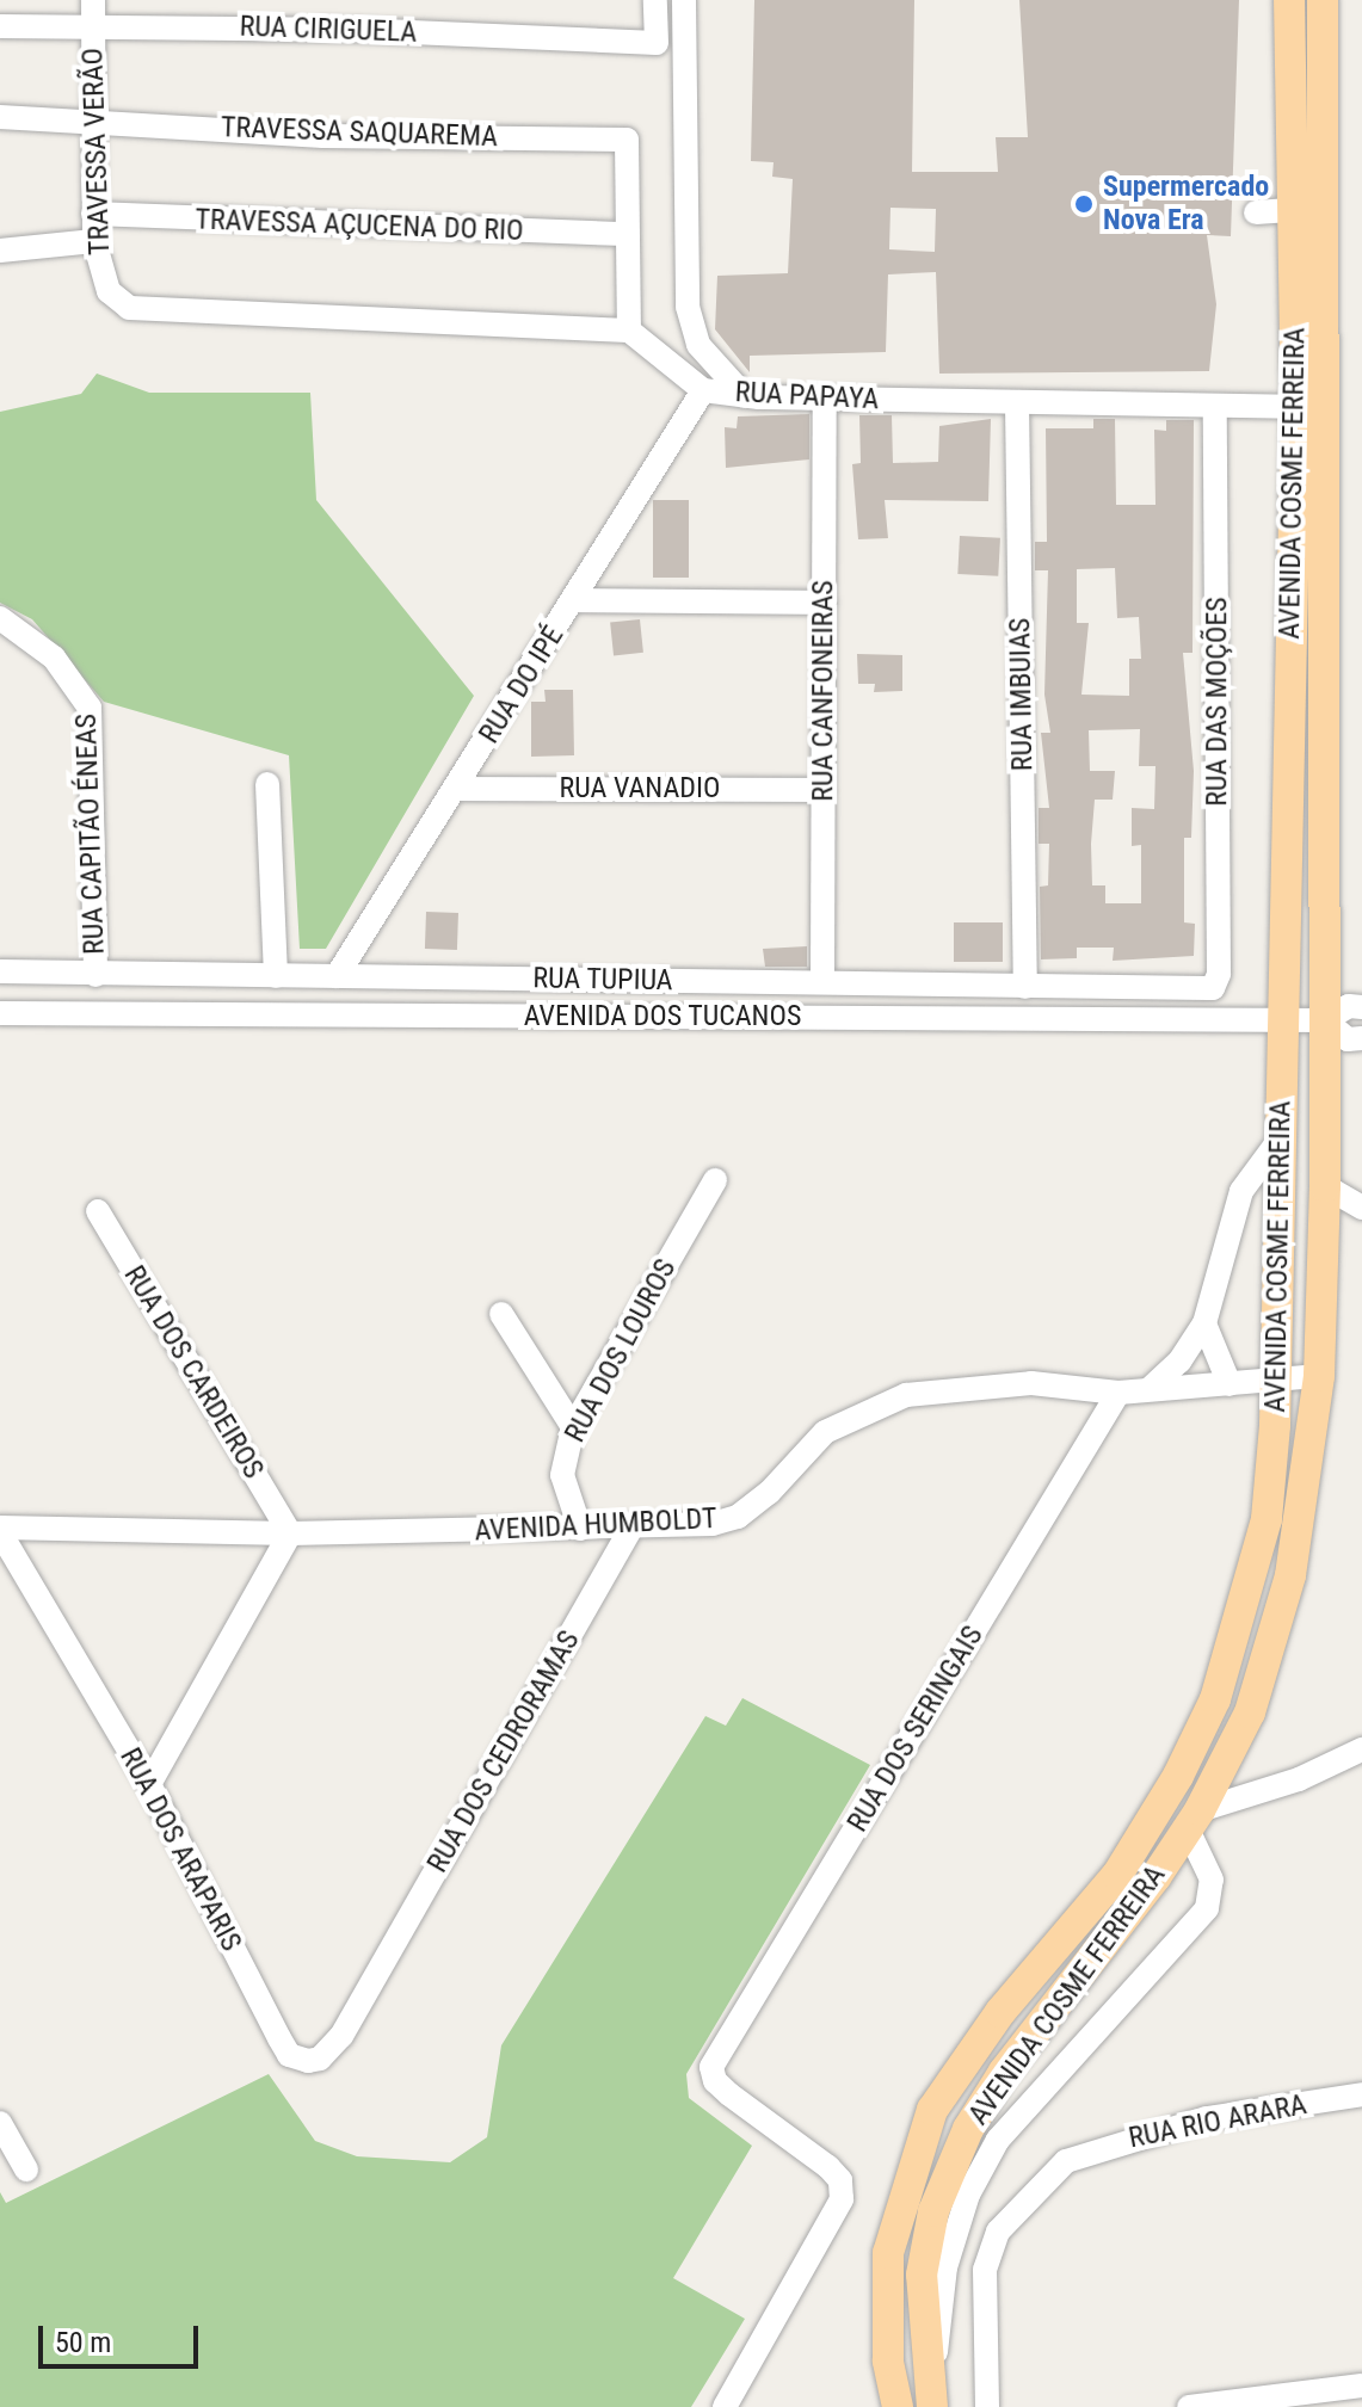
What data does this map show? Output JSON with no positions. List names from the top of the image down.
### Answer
{
  "streets": {
    "main road": ["AVENIDA COSME FERREIRA"],
    "street": [
      "RUA CIRIGUELA",
      "TRAVESSA SAQUAREMA",
      "TRAVESSA VERÃO",
      "TRAVESSA AÇUCENA DO RIO",
      "RUA PAPAYA",
      "RUA DO IPÉ",
      "RUA CANFONEIRAS",
      "RUA IMBUIAS",
      "RUA DAS MOÇÕES",
      "RUA VANADIO",
      "RUA CAPITÃO ÉNEAS",
      "RUA TUPIUA",
      "AVENIDA DOS TUCANOS",
      "RUA DOS LOUROS",
      "RUA DOS CARDEIROS",
      "AVENIDA HUMBOLDT",
      "RUA DOS SERINGAIS",
      "RUA DOS CEDRORAMAS",
      "RUA DOS ARAPARIS",
      "RUA RIO ARARA"
    ]
  },
  "crossings": [
    ["RUA CIRIGUELA", "TRAVESSA VERÃO"],
    ["TRAVESSA SAQUAREMA", "TRAVESSA VERÃO"],
    ["TRAVESSA SAQUAREMA", "TRAVESSA AÇUCENA DO RIO"],
    ["TRAVESSA VERÃO", "TRAVESSA AÇUCENA DO RIO"],
    ["TRAVESSA VERÃO", "RUA PAPAYA"],
    ["RUA PAPAYA", "AVENIDA COSME FERREIRA"],
    ["RUA PAPAYA", "RUA DO IPÉ"],
    ["RUA PAPAYA", "RUA CANFONEIRAS"],
    ["RUA PAPAYA", "RUA IMBUIAS"],
    ["RUA PAPAYA", "RUA DAS MOÇÕES"],
    ["AVENIDA COSME FERREIRA", "AVENIDA DOS TUCANOS"],
    ["AVENIDA COSME FERREIRA", "AVENIDA HUMBOLDT"],
    ["RUA DO IPÉ", "RUA VANADIO"],
    ["RUA DO IPÉ", "RUA TUPIUA"],
    ["RUA CANFONEIRAS", "RUA VANADIO"],
    ["RUA CANFONEIRAS", "RUA TUPIUA"],
    ["RUA IMBUIAS", "RUA TUPIUA"],
    ["RUA DAS MOÇÕES", "RUA TUPIUA"],
    ["RUA CAPITÃO ÉNEAS", "RUA TUPIUA"],
    ["RUA DOS LOUROS", "AVENIDA HUMBOLDT"],
    ["RUA DOS CARDEIROS", "AVENIDA HUMBOLDT"],
    ["AVENIDA HUMBOLDT", "RUA DOS SERINGAIS"],
    ["AVENIDA HUMBOLDT", "RUA DOS CEDRORAMAS"],
    ["AVENIDA HUMBOLDT", "RUA DOS ARAPARIS"],
    ["RUA DOS CEDRORAMAS", "RUA DOS ARAPARIS"]
  ],
  "places": ["Supermercado Nova Era"],
  "scale_bar": "50 m"
}
